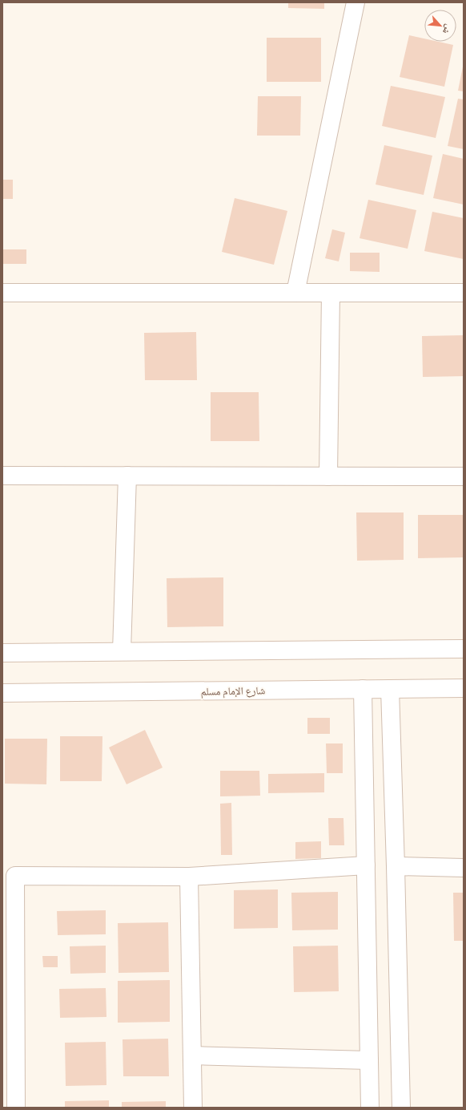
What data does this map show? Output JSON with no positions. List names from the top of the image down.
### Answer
{
  "streets": {
    "street": ["شارع الإمام مسلم"]
  },
  "north": "bottom right"
}
